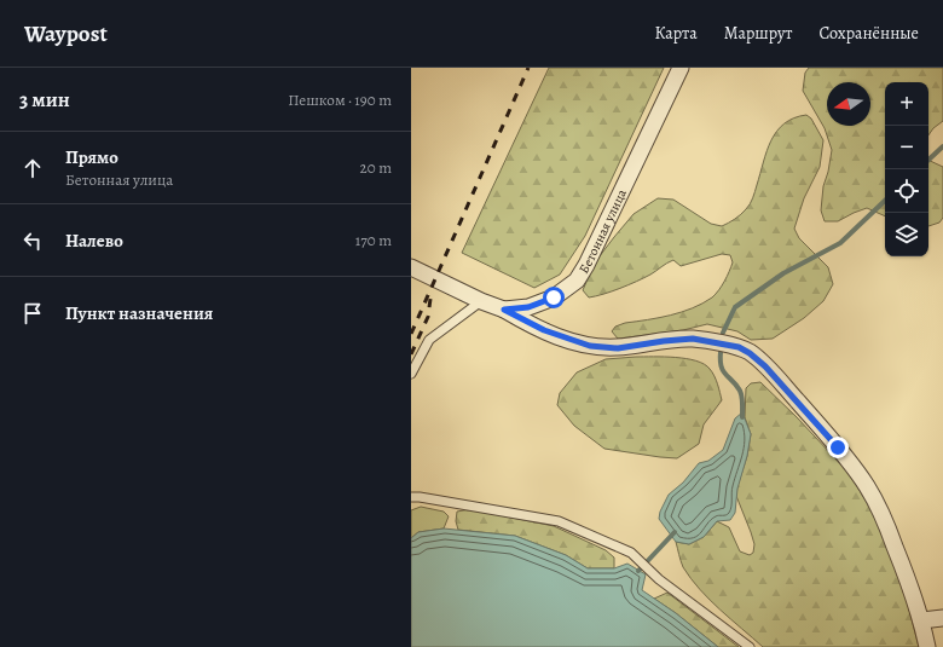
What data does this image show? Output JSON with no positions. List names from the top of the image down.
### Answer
{
  "streets": {
    "street": ["Бетонная улица"]
  },
  "north": "left",
  "page": {
    "header": "Waypost",
    "nav": ["Карта", "Маршрут", "Сохранённые"],
    "heading": ["3 мин", "Пешком · 190 m"],
    "map_buttons": ["+", "−"],
    "list": [
      ["Прямо", "Бетонная улица", "20 m"],
      ["Налево", "170 m"],
      "Пункт назначения"
    ]
  }
}
